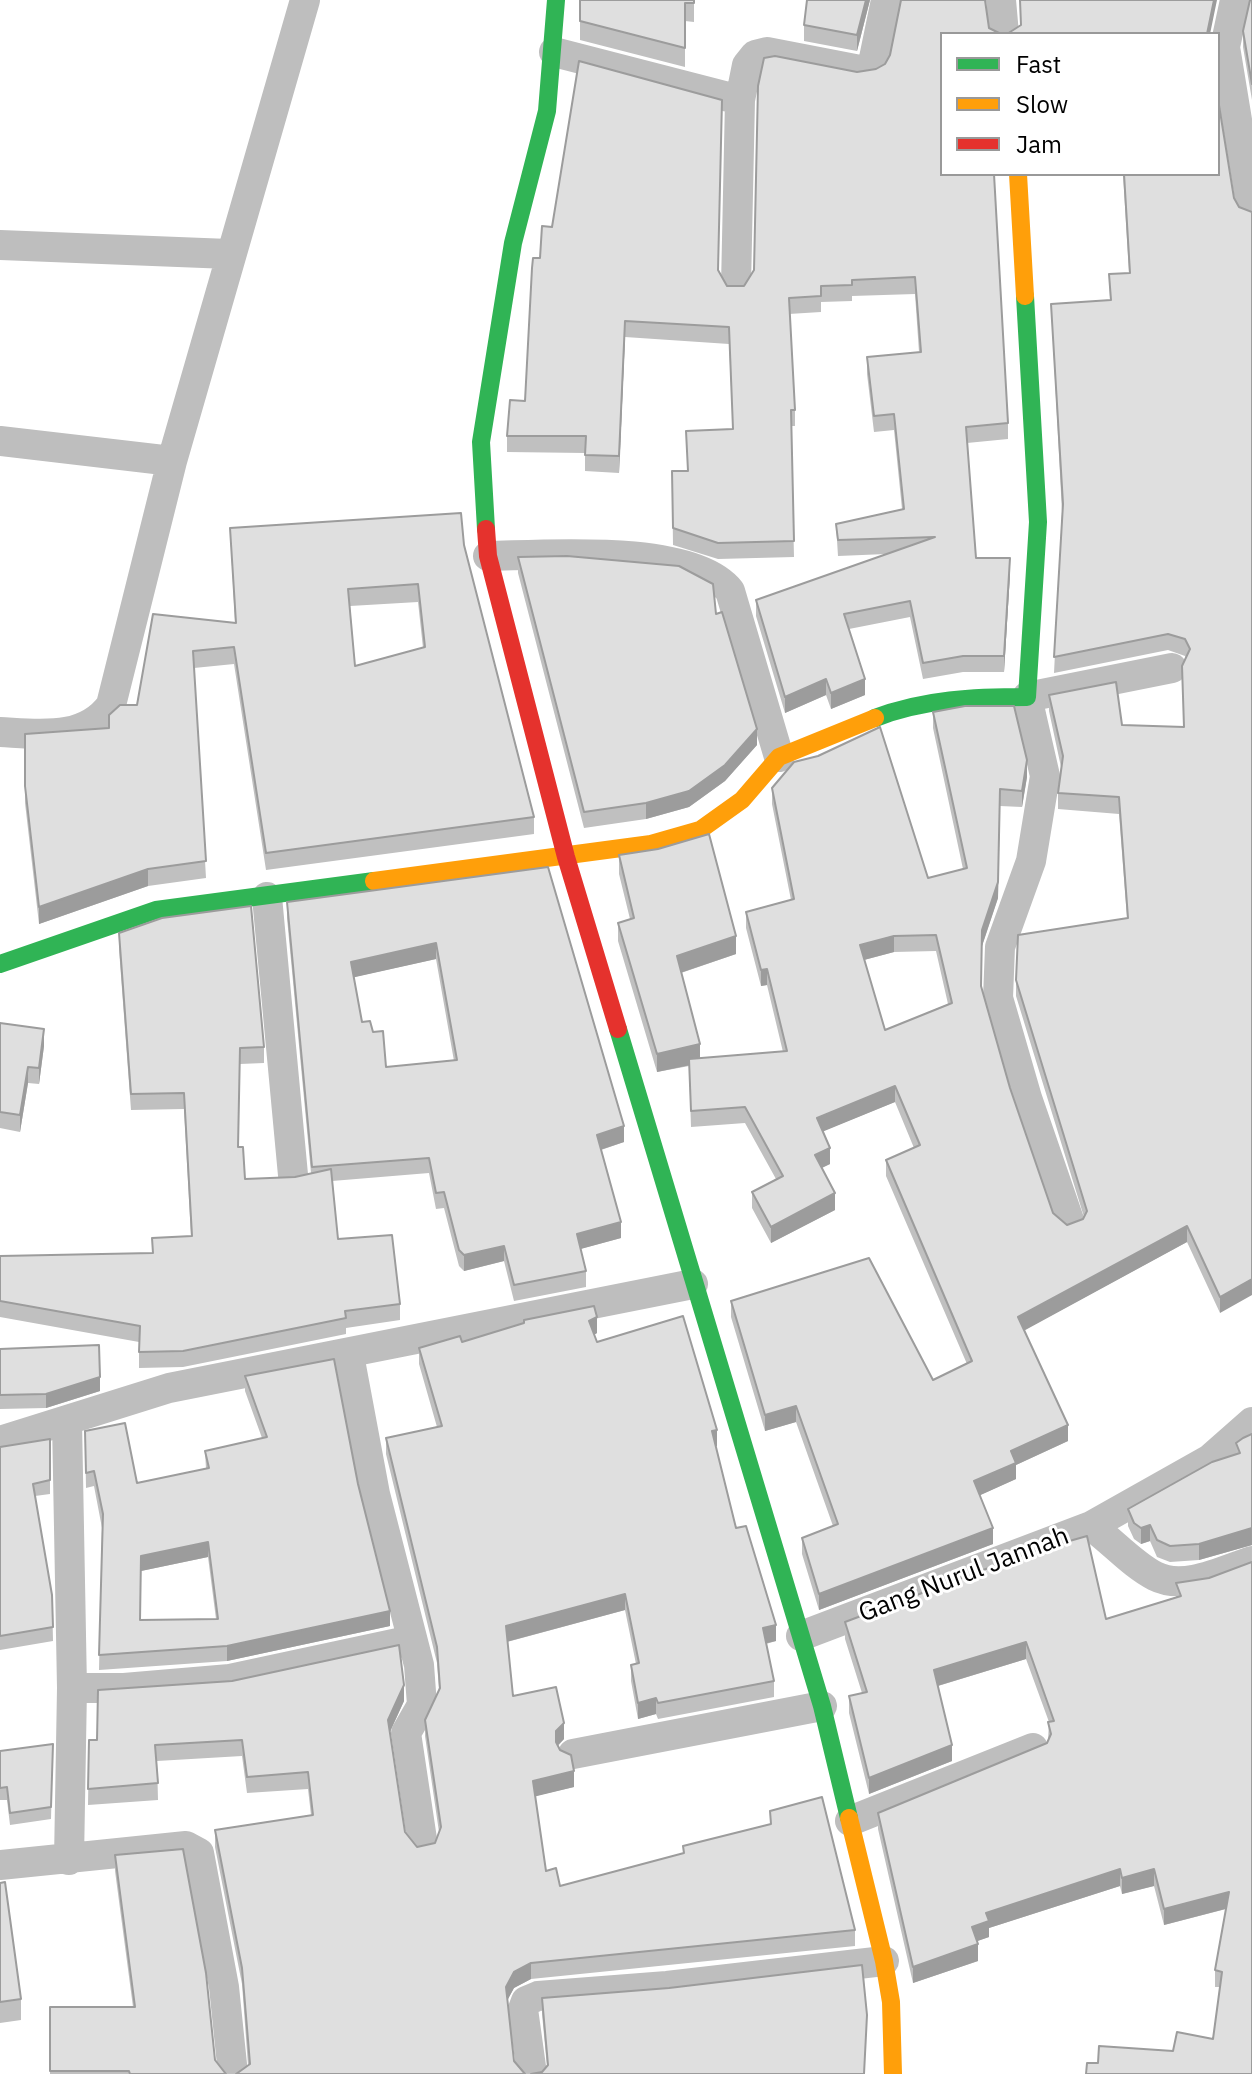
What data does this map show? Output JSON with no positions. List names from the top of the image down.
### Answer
{
  "streets": {
    "street": ["Gang Nurul Jannah"]
  },
  "legend": ["Fast", "Slow", "Jam"]
}
